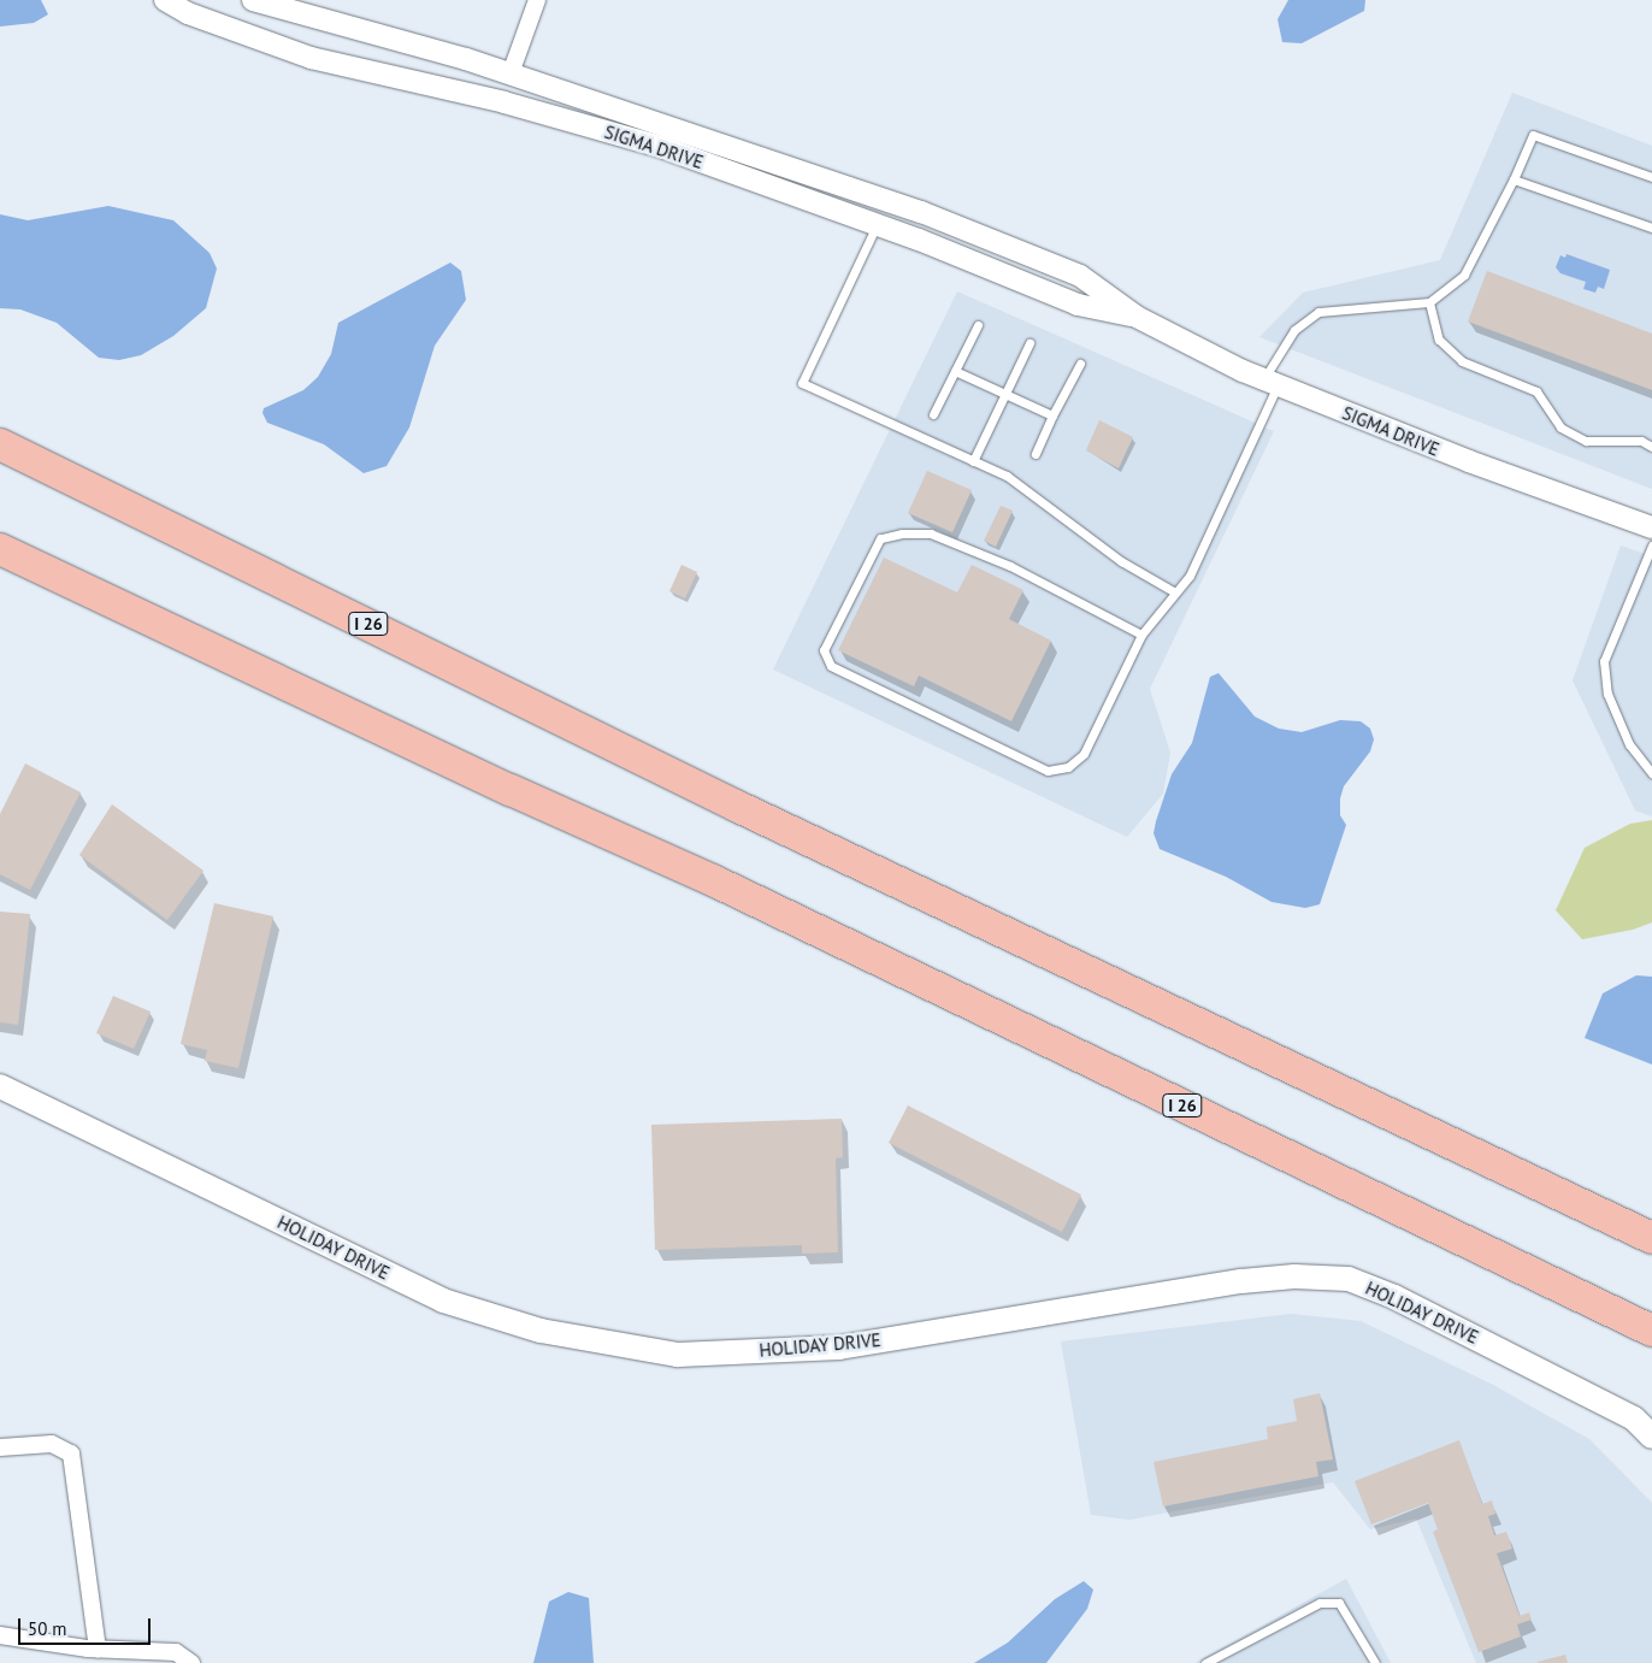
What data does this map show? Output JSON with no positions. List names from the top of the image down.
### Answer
{
  "streets": {
    "highway": ["I 26"],
    "main road": ["HOLIDAY DRIVE"],
    "street": ["SIGMA DRIVE"]
  },
  "scale_bar": "50 m"
}
